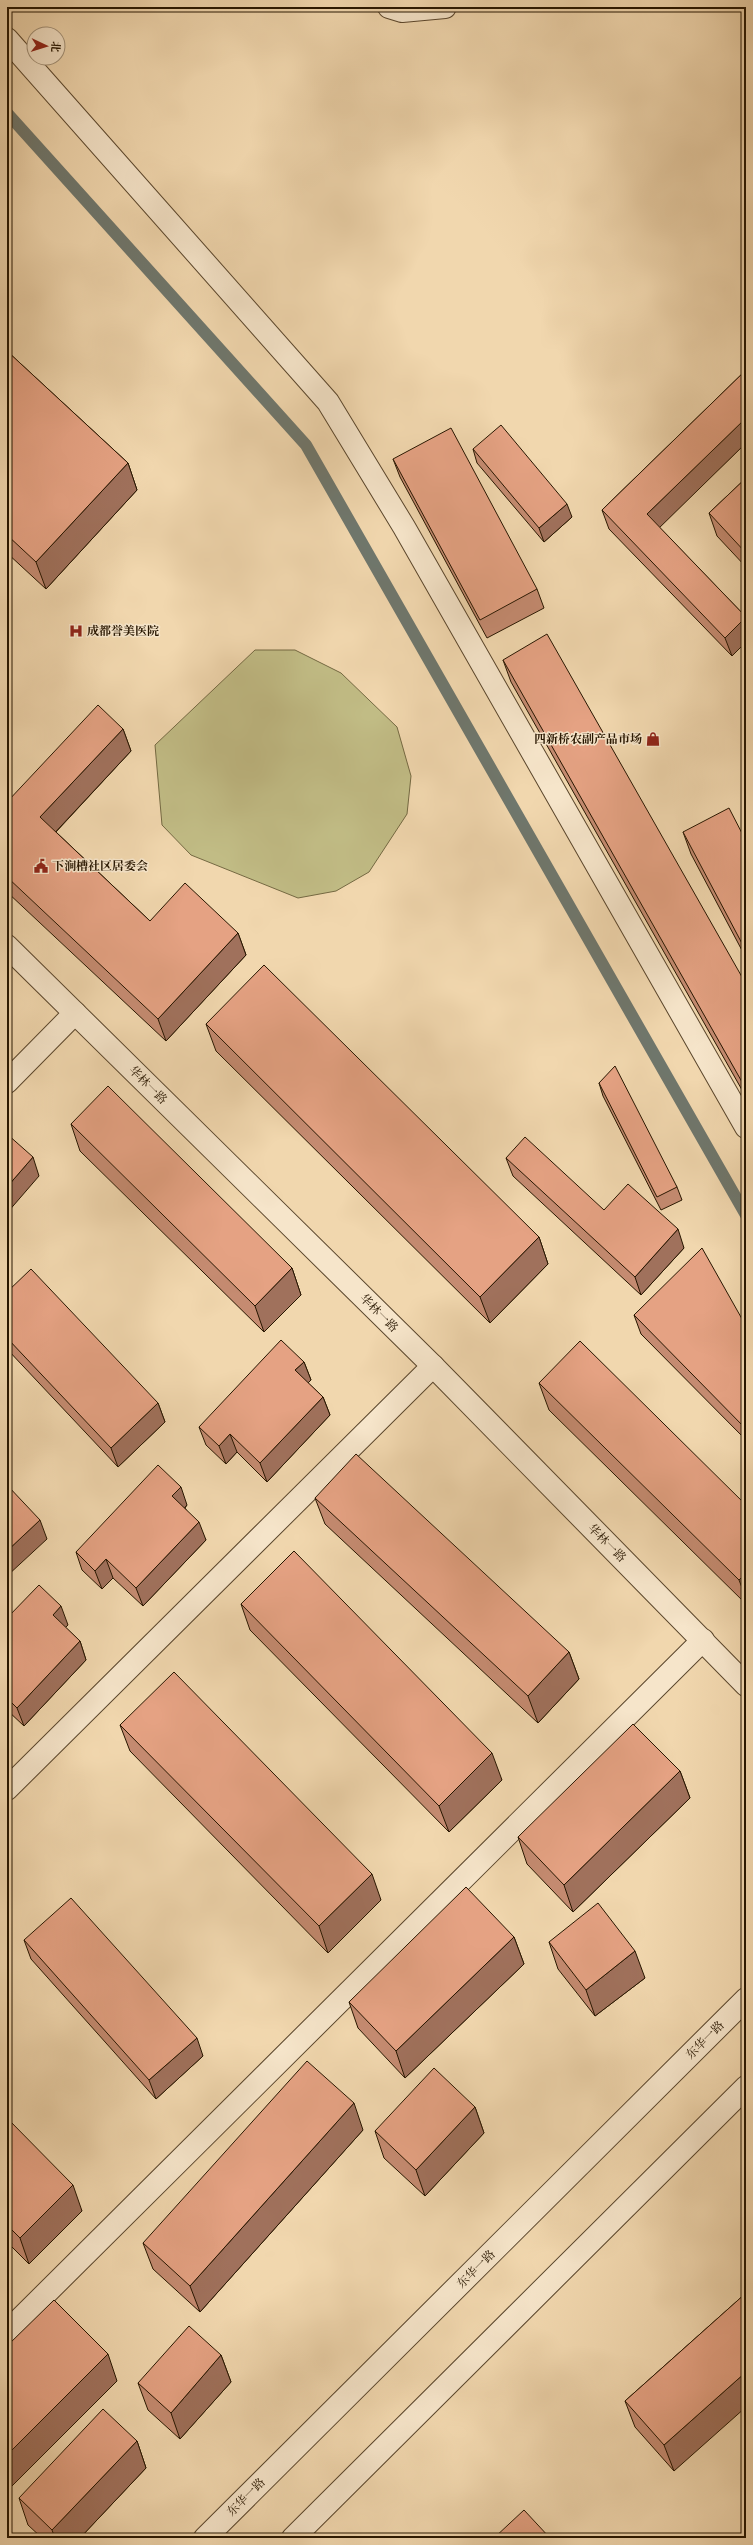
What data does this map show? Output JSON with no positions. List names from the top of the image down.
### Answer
{
  "streets": {
    "street": ["华林一路", "东华一路"]
  },
  "places": {
    "hospital": ["成都誉美医院"],
    "shop": ["四新桥农副产品市场"],
    "public building": ["下涧槽社区居委会"]
  },
  "north": "right"
}
